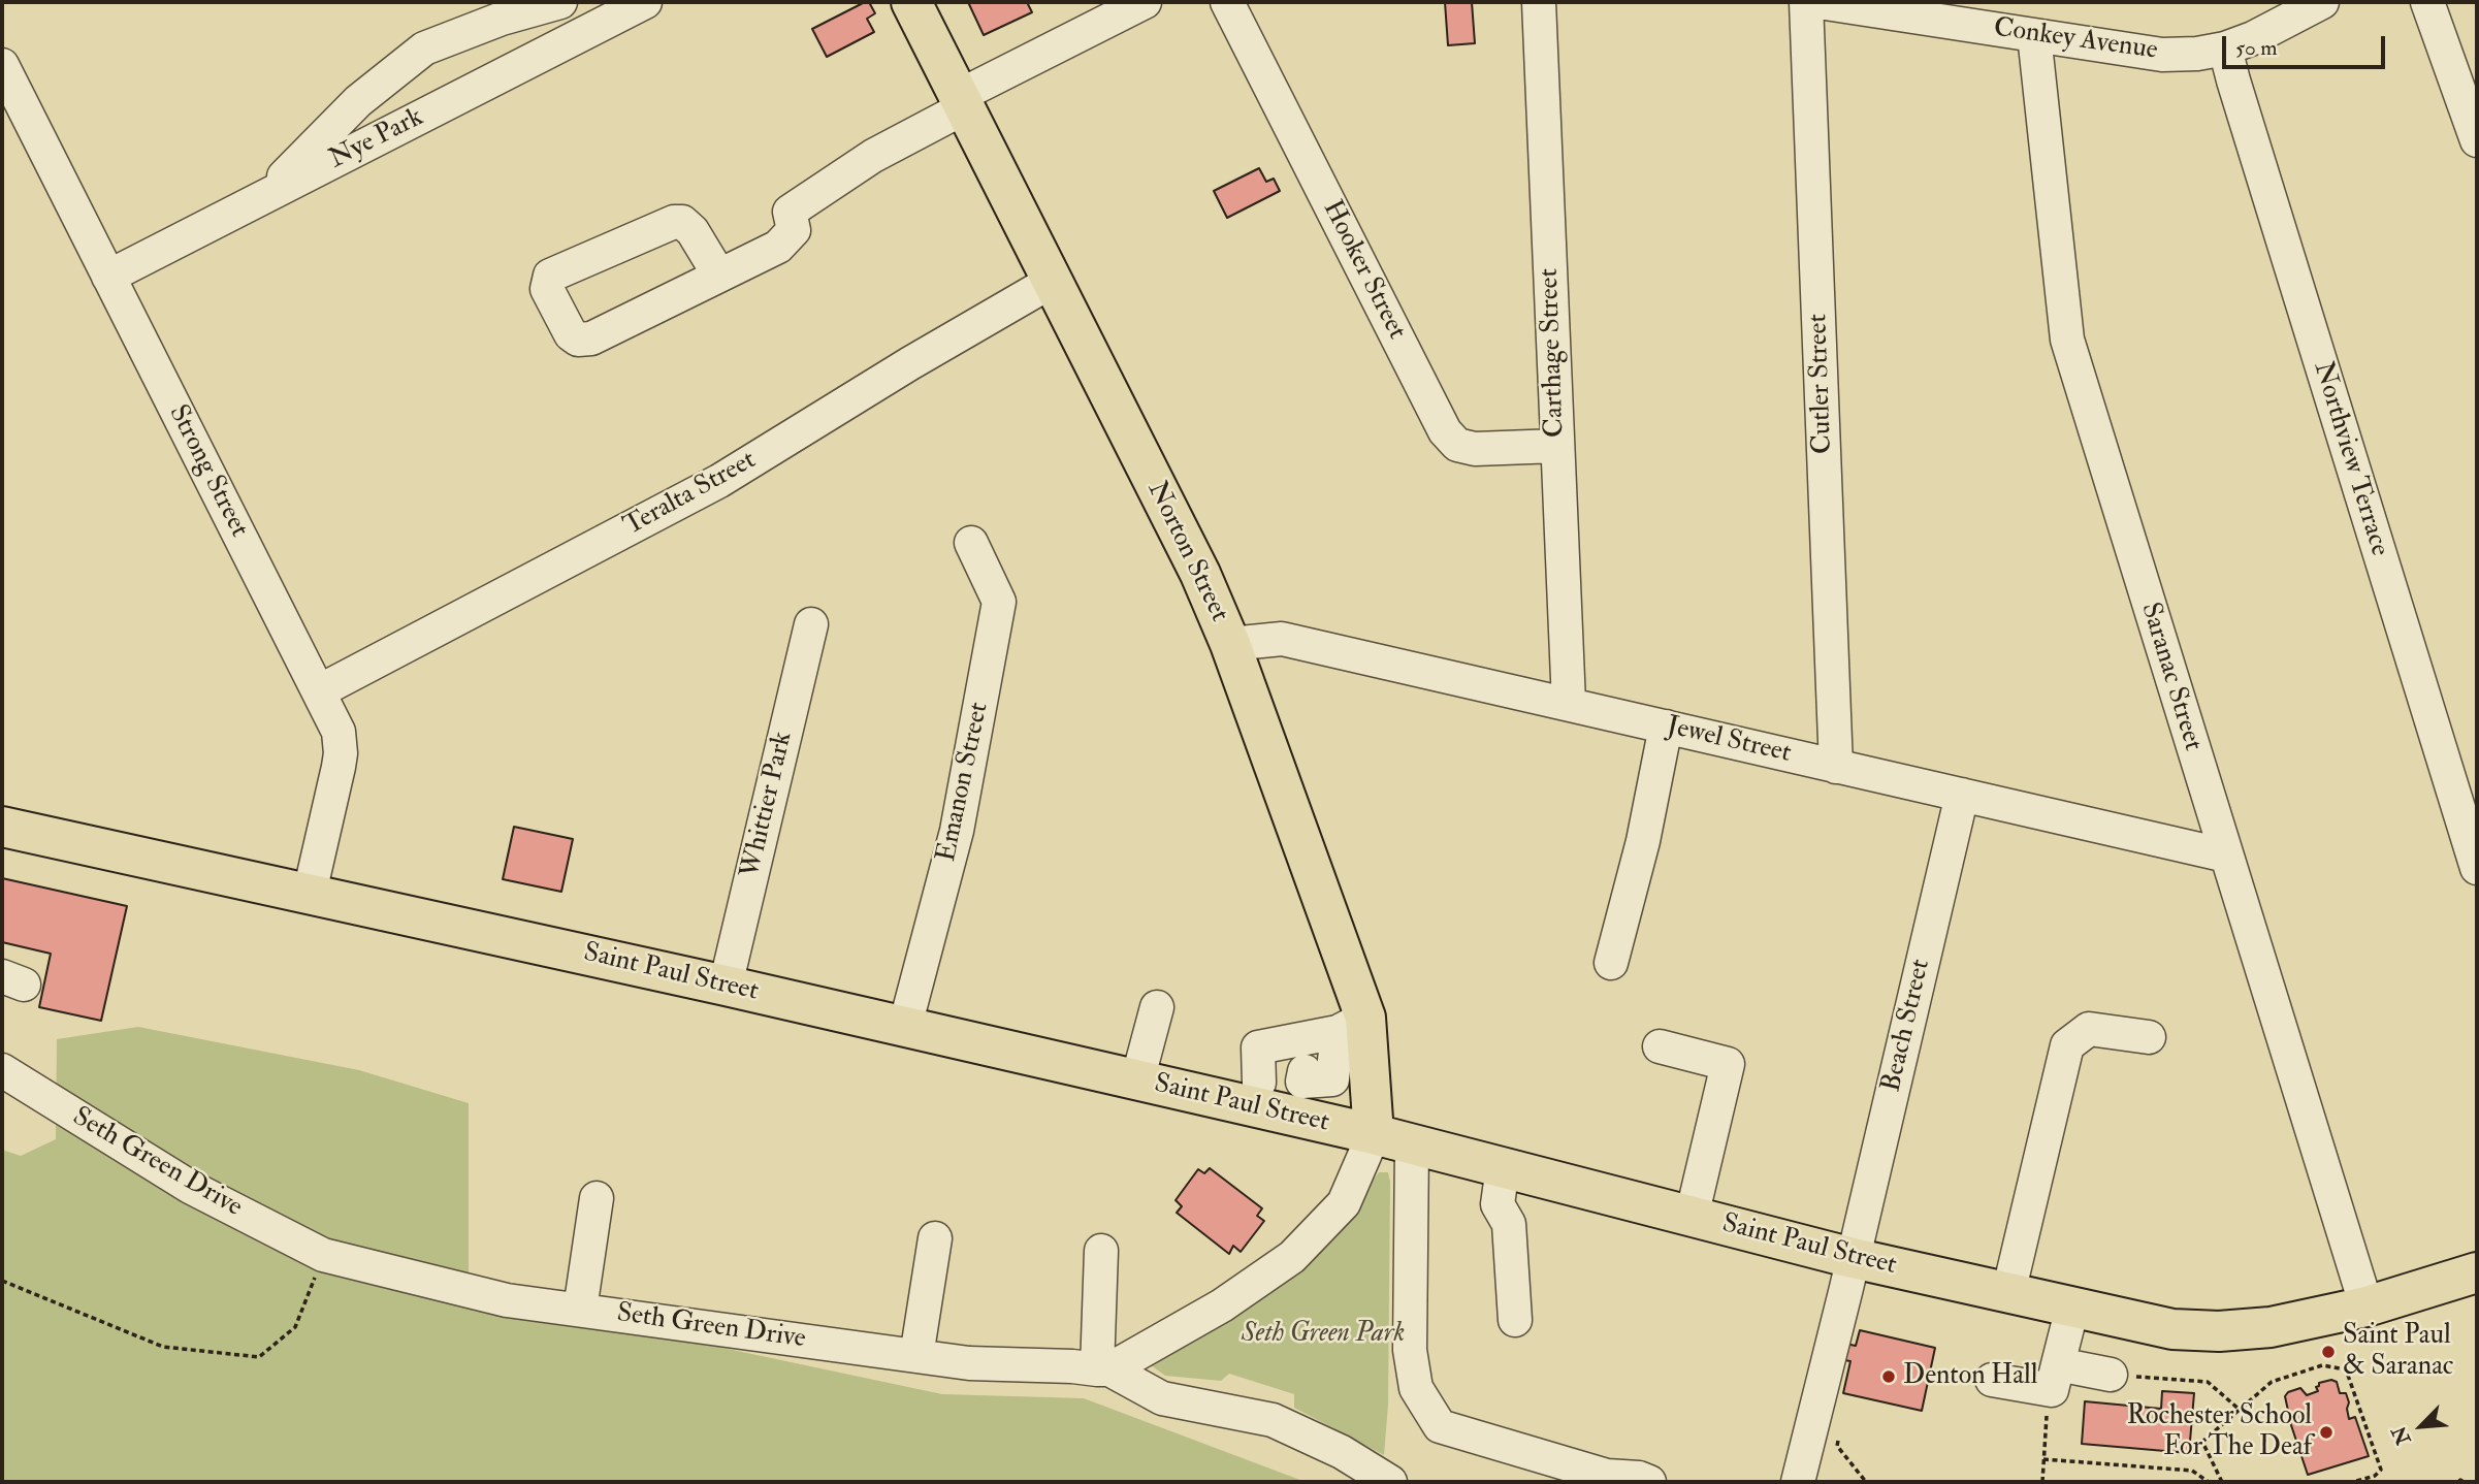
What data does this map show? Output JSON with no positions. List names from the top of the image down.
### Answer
{
  "streets": {
    "main road": ["Norton Street", "Saint Paul Street"],
    "street": [
      "Conkey Avenue",
      "Nye Park",
      "Hooker Street",
      "Carthage Street",
      "Cutler Street",
      "Northview Terrace",
      "Strong Street",
      "Teralta Street",
      "Saranac Street",
      "Jewel Street",
      "Emanon Street",
      "Whittier Park",
      "Beach Street",
      "Seth Green Drive"
    ]
  },
  "crossings": [
    ["Conkey Avenue", "Northview Terrace"],
    ["Conkey Avenue", "Saranac Street"],
    ["Nye Park", "Strong Street"],
    ["Hooker Street", "Carthage Street"],
    ["Carthage Street", "Jewel Street"],
    ["Cutler Street", "Jewel Street"],
    ["Strong Street", "Teralta Street"],
    ["Strong Street", "Saint Paul Street"],
    ["Teralta Street", "Norton Street"],
    ["Norton Street", "Jewel Street"],
    ["Norton Street", "Saint Paul Street"],
    ["Saranac Street", "Jewel Street"],
    ["Saranac Street", "Saint Paul Street"],
    ["Jewel Street", "Beach Street"],
    ["Emanon Street", "Saint Paul Street"],
    ["Whittier Park", "Saint Paul Street"],
    ["Saint Paul Street", "Beach Street"]
  ],
  "parks": ["Seth Green Park"],
  "places": ["Saint Paul & Saranac", "Denton Hall", "Rochester School For The Deaf"],
  "scale_bar": "50 m",
  "north": "bottom left"
}
